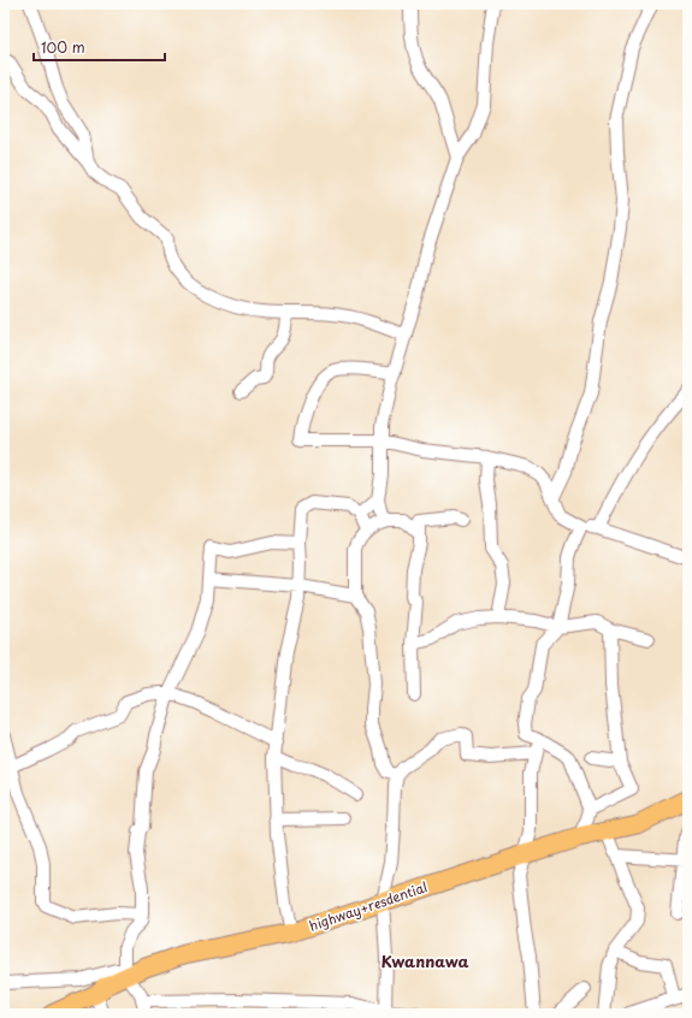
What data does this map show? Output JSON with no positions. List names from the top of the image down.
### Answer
{
  "streets": {
    "highway": ["highway+resdential"]
  },
  "districts": ["Kwannawa"],
  "scale_bar": "100 m"
}
